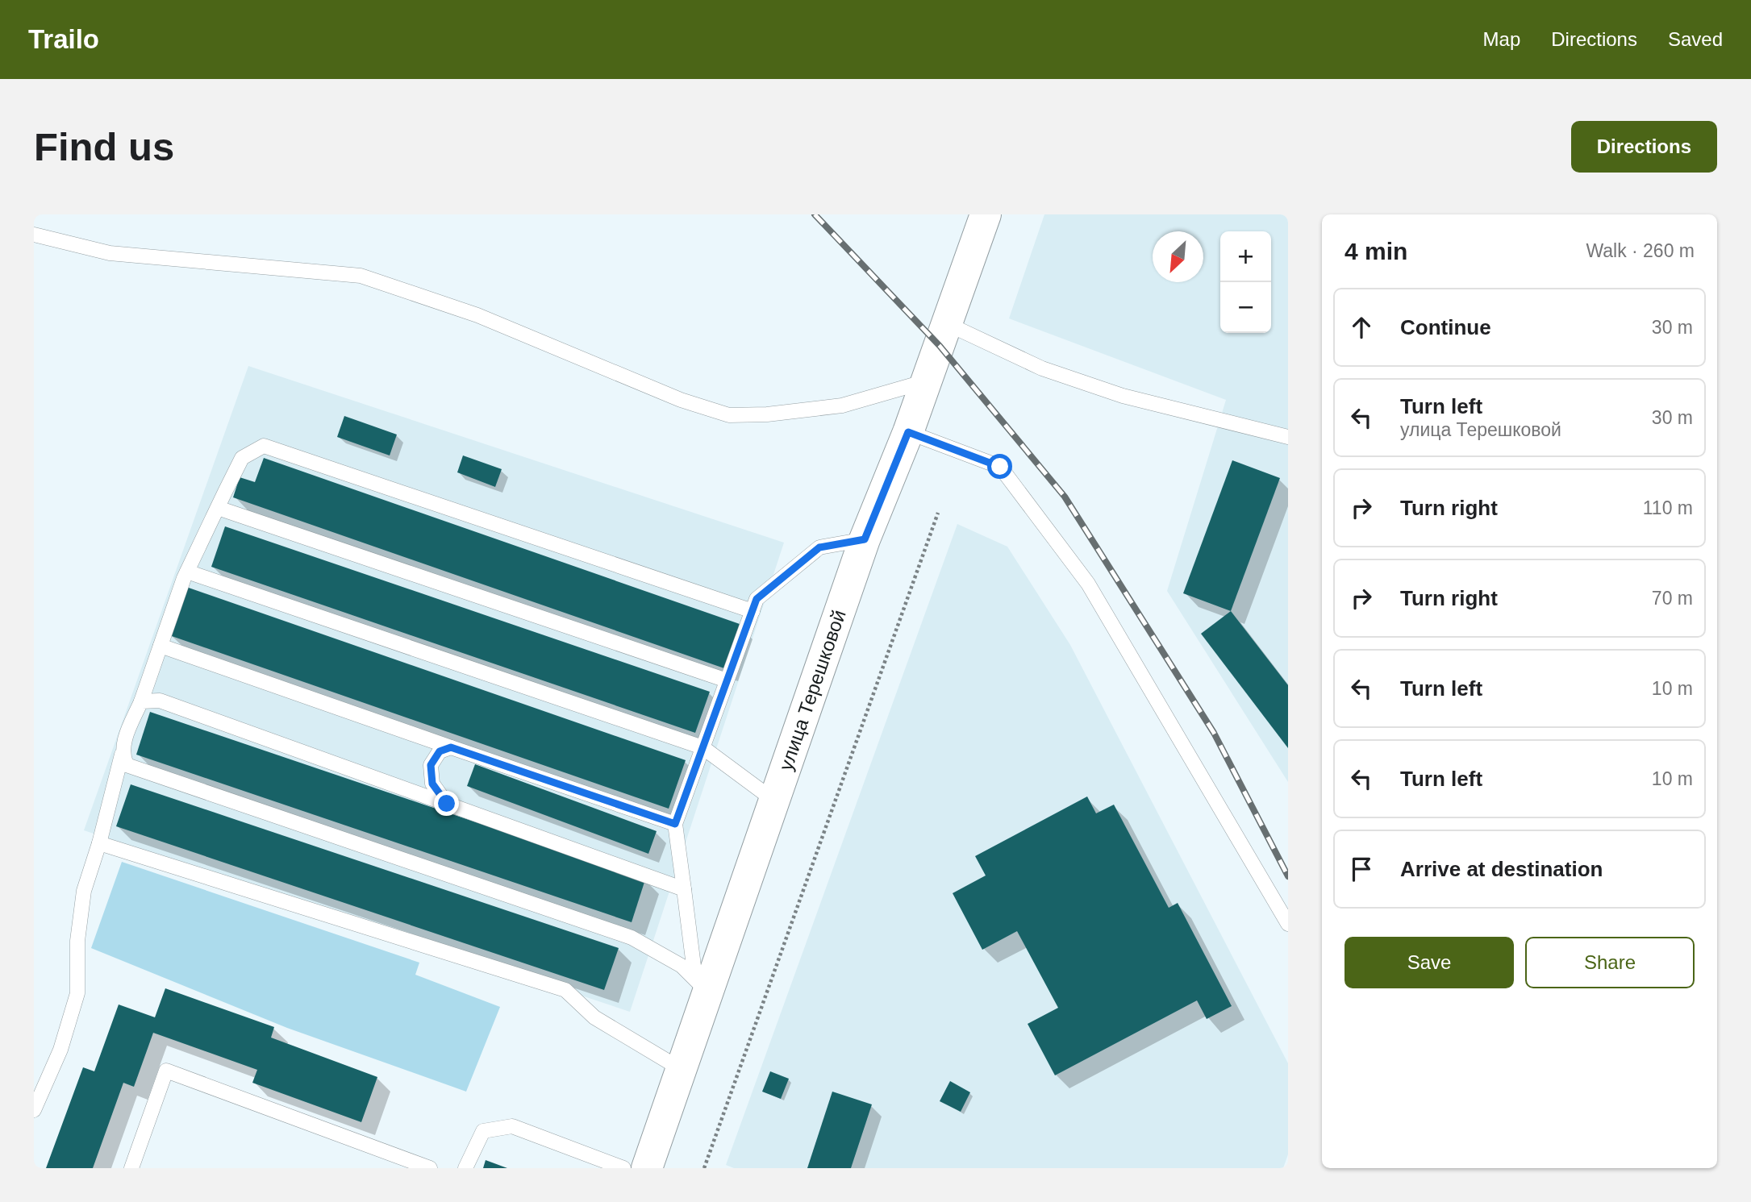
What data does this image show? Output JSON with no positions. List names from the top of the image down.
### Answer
{
  "streets": {
    "street": ["улица Терешковой"]
  },
  "north": "bottom left",
  "page": {
    "header": "Trailo",
    "nav": ["Map", "Directions", "Saved"],
    "buttons": [
      "Directions",
      ["Save", "Share"]
    ],
    "title": "Find us",
    "heading": ["4 min", "Walk · 260 m"],
    "map_buttons": ["+", "−"],
    "list": [
      ["Continue", "30 m"],
      ["Turn left", "улица Терешковой", "30 m"],
      ["Turn right", "110 m"],
      ["Turn right", "70 m"],
      ["Turn left", "10 m"],
      ["Turn left", "10 m"],
      "Arrive at destination"
    ]
  }
}
